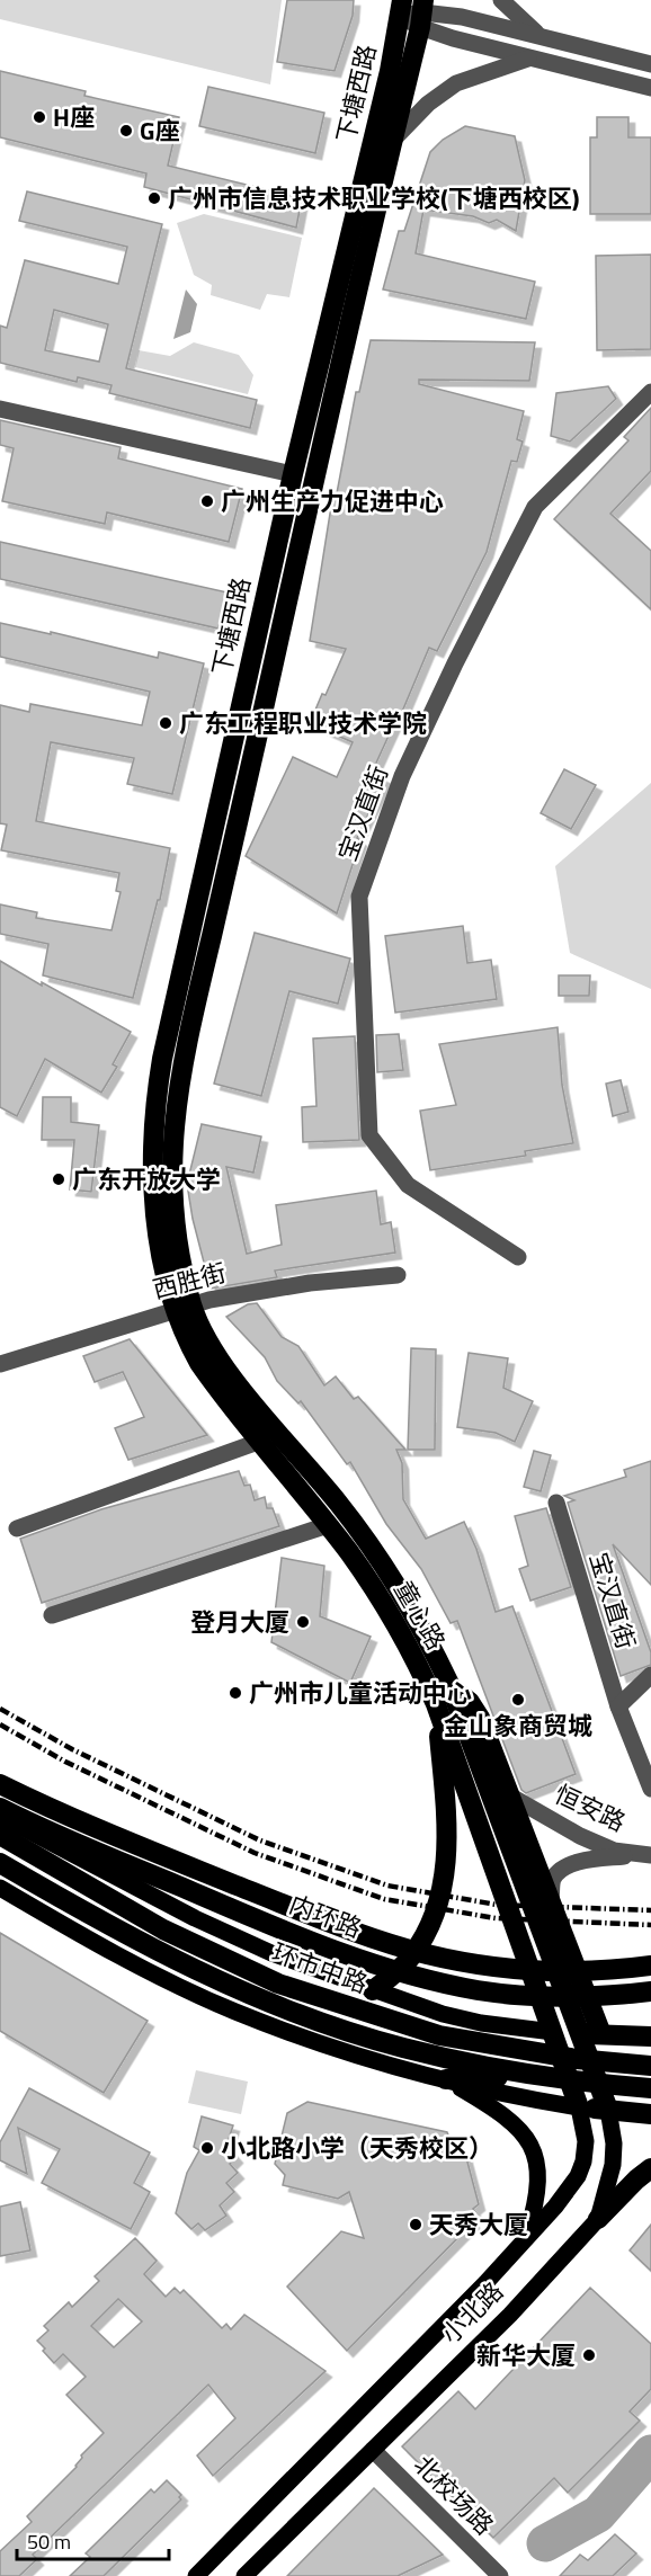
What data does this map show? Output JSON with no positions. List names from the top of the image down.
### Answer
{
  "streets": {
    "highway": [
      "下塘西路",
      "童心路",
      "内环路",
      "环市中路",
      "小北路"
    ],
    "street": [
      "宝汉直街",
      "西胜街",
      "恒安路",
      "北校场路"
    ]
  },
  "crossings": [
    ["下塘西路", "西胜街"],
    ["下塘西路", "童心路"],
    ["西胜街", "童心路"],
    ["童心路", "环市中路"],
    ["童心路", "小北路"],
    ["环市中路", "小北路"],
    ["小北路", "北校场路"]
  ],
  "places": [
    "H座",
    "G座",
    "广州市信息技术职业学校(下塘西校区)",
    "广州生产力促进中心",
    "广东工程职业技术学院",
    "广东开放大学",
    "登月大厦",
    "广州市儿童活动中心",
    "金山象商贸城",
    "小北路小学（天秀校区）",
    "天秀大厦",
    "新华大厦"
  ],
  "scale_bar": "50 m"
}
